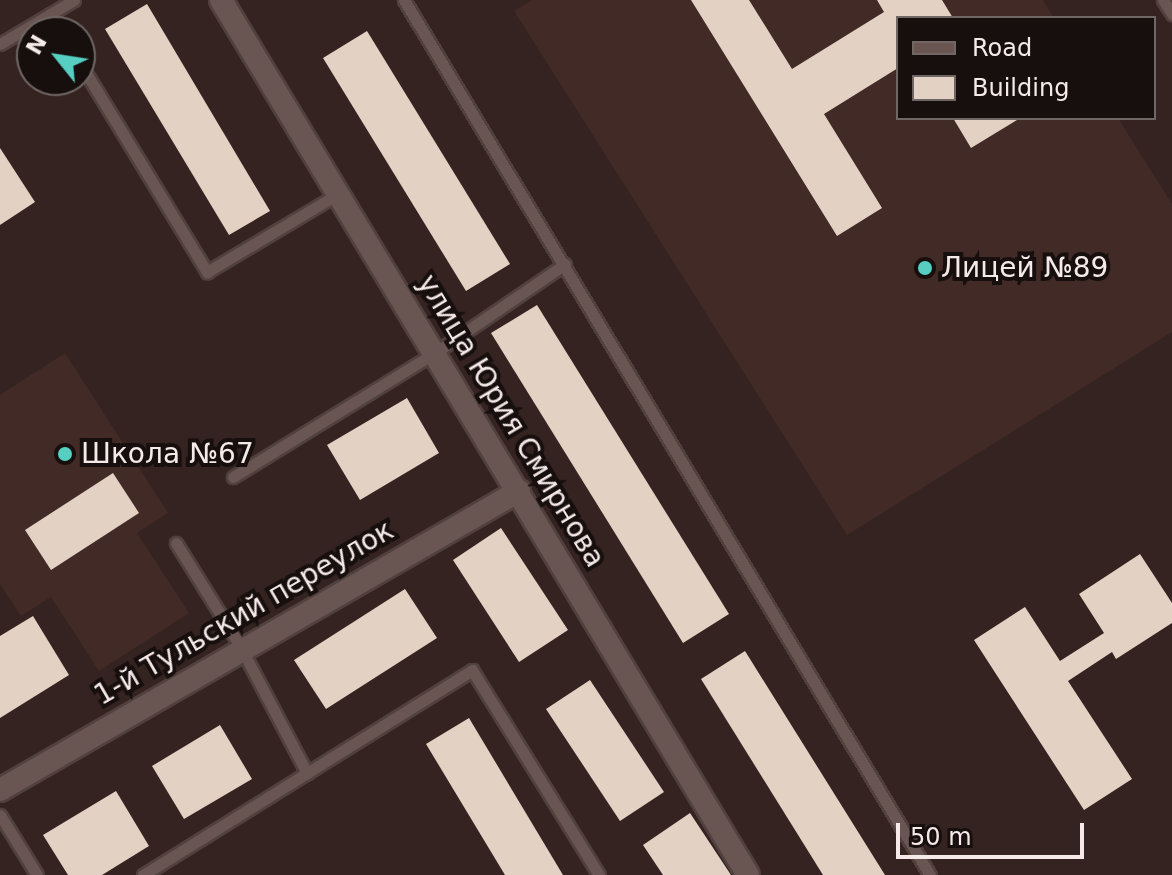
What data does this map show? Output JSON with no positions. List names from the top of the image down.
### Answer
{
  "streets": {
    "street": ["улица Юрия Смирнова", "1-й Тульский переулок"]
  },
  "crossings": [
    ["улица Юрия Смирнова", "1-й Тульский переулок"]
  ],
  "places": ["Лицей №89", "Школа №67"],
  "legend": ["Road", "Building"],
  "scale_bar": "50 m",
  "north": "top left"
}
